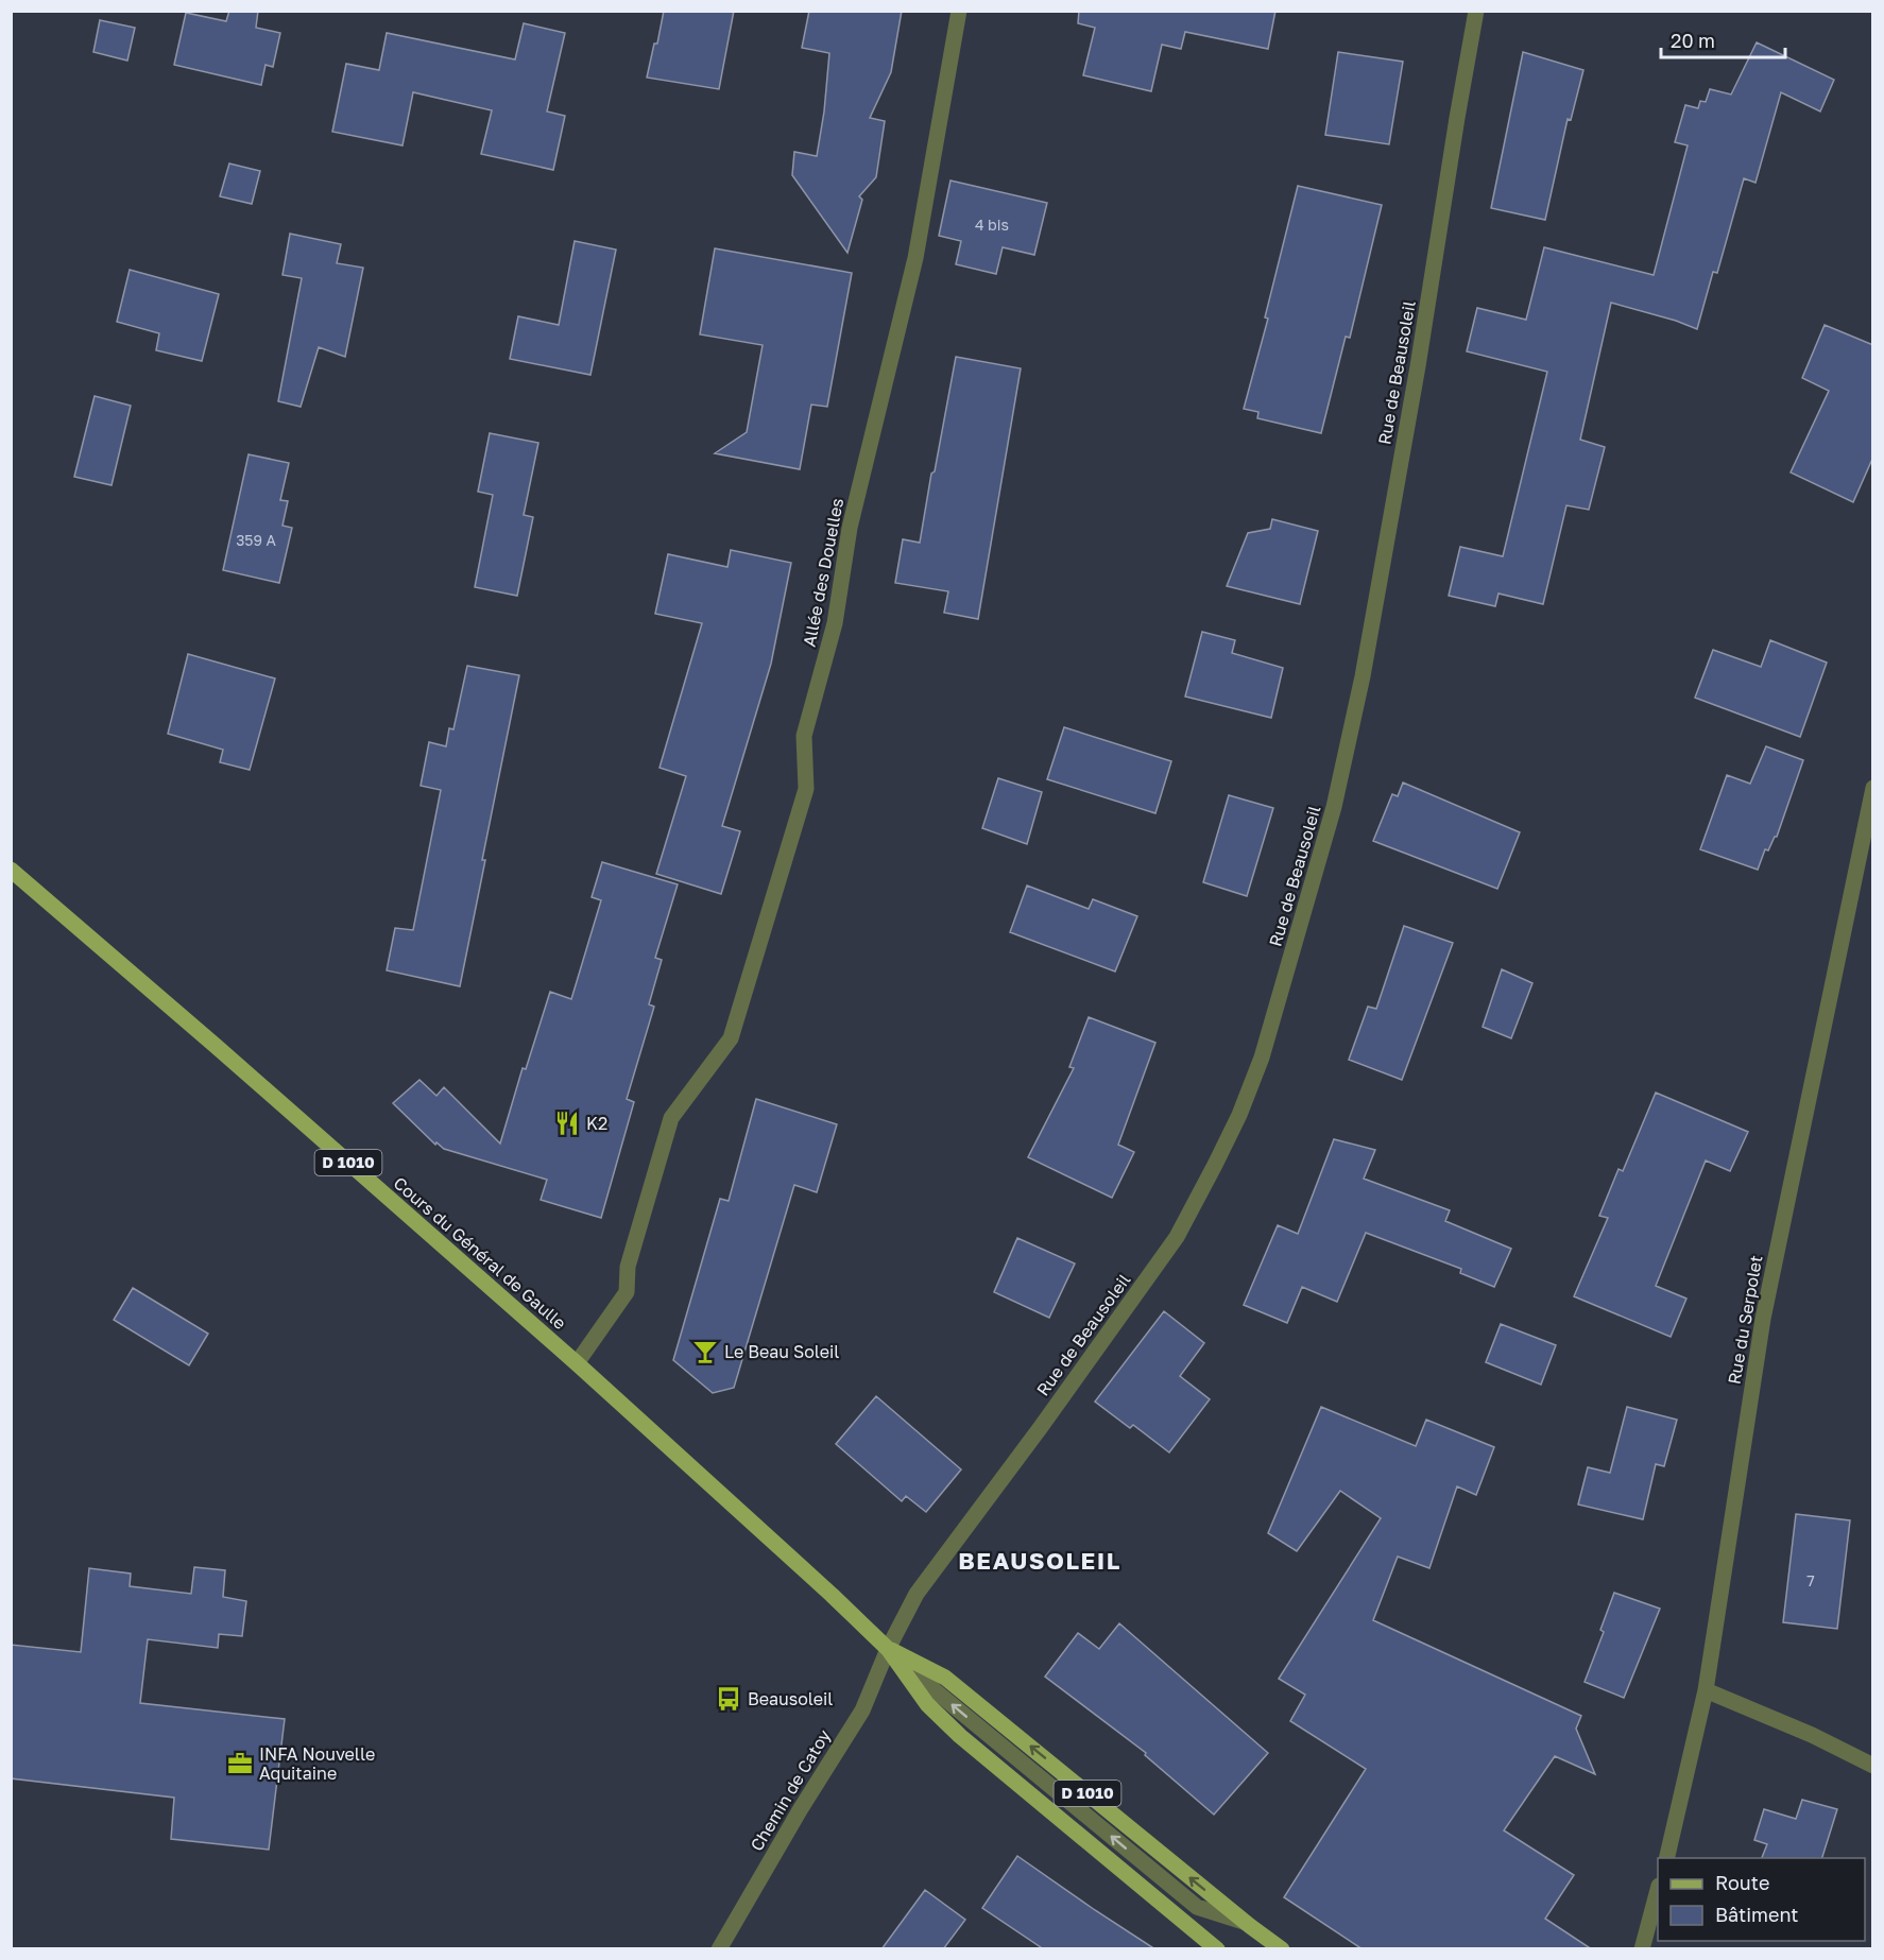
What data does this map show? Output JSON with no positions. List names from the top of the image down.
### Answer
{
  "streets": {
    "main road": ["D 1010", "Cours du Général de Gaulle"],
    "street": [
      "Rue de Beausoleil",
      "Allée des Douelles",
      "Rue du Serpolet",
      "Chemin de Catoy"
    ]
  },
  "crossings": [
    ["Rue de Beausoleil", "Cours du Général de Gaulle"],
    ["Rue de Beausoleil", "Chemin de Catoy"],
    ["Allée des Douelles", "Cours du Général de Gaulle"],
    ["Cours du Général de Gaulle", "Chemin de Catoy"]
  ],
  "districts": ["BEAUSOLEIL"],
  "places": {
    "restaurant": ["K2"],
    "bar": ["Le Beau Soleil"],
    "bus stop": ["Beausoleil"],
    "office": ["INFA Nouvelle Aquitaine"]
  },
  "house_numbers": ["4 bis", "359 A", "7"],
  "legend": ["Route", "Bâtiment"],
  "scale_bar": "20 m"
}
